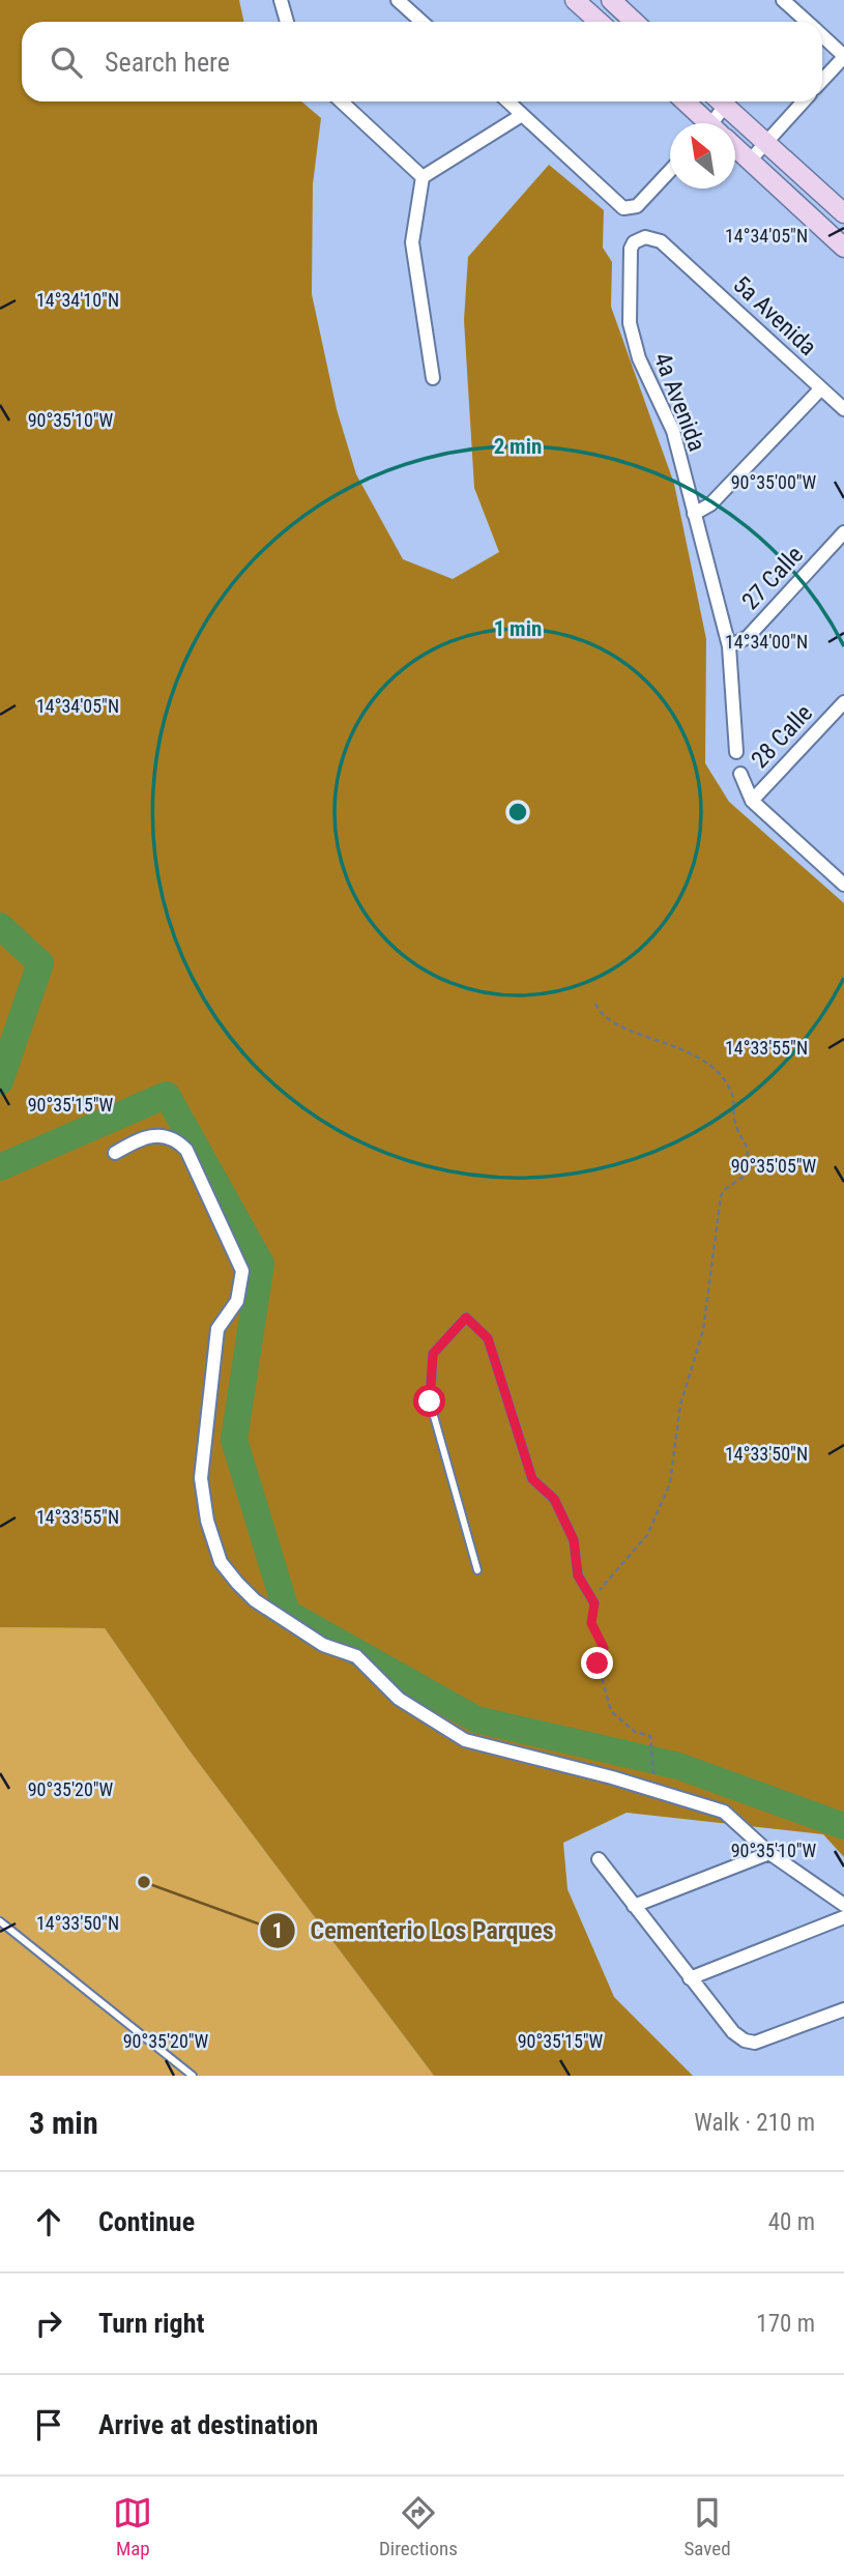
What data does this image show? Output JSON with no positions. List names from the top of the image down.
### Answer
{
  "streets": {
    "street": [
      "5a Avenida",
      "4a Avenida",
      "27 Calle",
      "28 Calle"
    ]
  },
  "crossings": [
    ["5a Avenida", "4a Avenida"],
    ["4a Avenida", "27 Calle"]
  ],
  "places": ["Cementerio Los Parques"],
  "north": "top left",
  "page": {
    "search": "Search here",
    "heading": ["3 min", "Walk · 210 m"],
    "list": [
      ["Continue", "40 m"],
      ["Turn right", "170 m"],
      "Arrive at destination"
    ],
    "nav": ["Map", "Directions", "Saved"]
  },
  "coordinates": [
    "14°34'05\"N",
    "14°34'10\"N",
    "90°35'10\"W",
    "90°35'00\"W",
    "14°34'00\"N",
    "14°33'55\"N",
    "90°35'15\"W",
    "90°35'05\"W",
    "14°33'50\"N",
    "90°35'20\"W"
  ],
  "rings": ["2 min", "1 min"]
}
